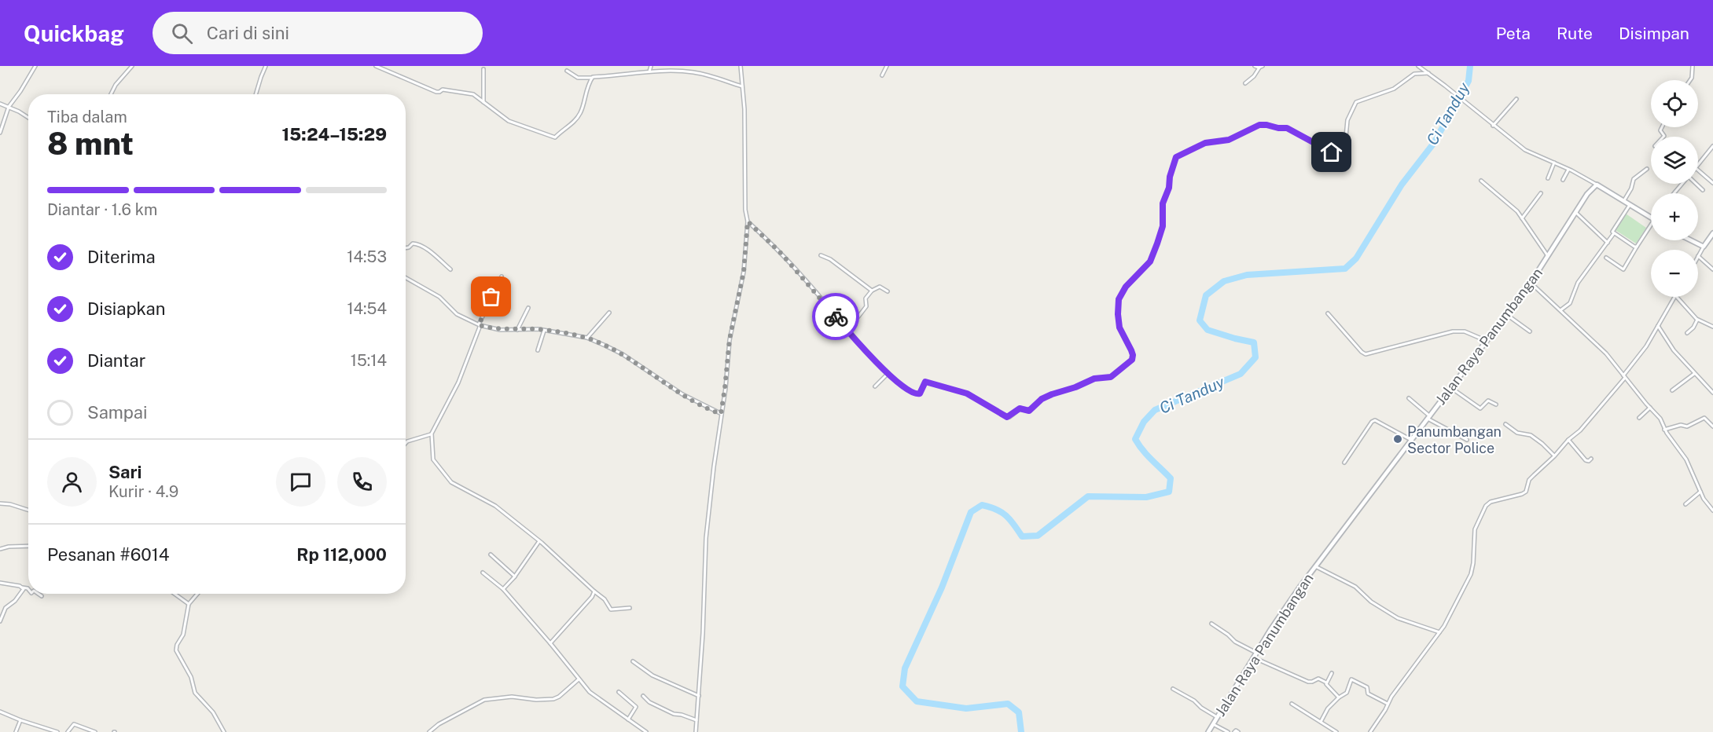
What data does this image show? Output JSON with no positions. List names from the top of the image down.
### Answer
{
  "streets": {
    "main road": ["Jalan Raya Panumbangan"]
  },
  "water": ["Ci Tanduy"],
  "places": ["Panumbangan Sector Police"],
  "page": {
    "header": "Quickbag",
    "search": "Cari di sini",
    "nav": ["Peta", "Rute", "Disimpan"],
    "map_buttons": ["+", "−"],
    "heading": ["8 mnt", "Tiba dalam", "15:24–15:29"],
    "panel": [
      "Sari",
      "Kurir · 4.9",
      "Pesanan #6014",
      "Rp 112,000"
    ],
    "bar": "Diantar · 1.6 km",
    "list": [
      ["Diterima", "14:53"],
      ["Disiapkan", "14:54"],
      ["Diantar", "15:14"],
      "Sampai"
    ]
  }
}
